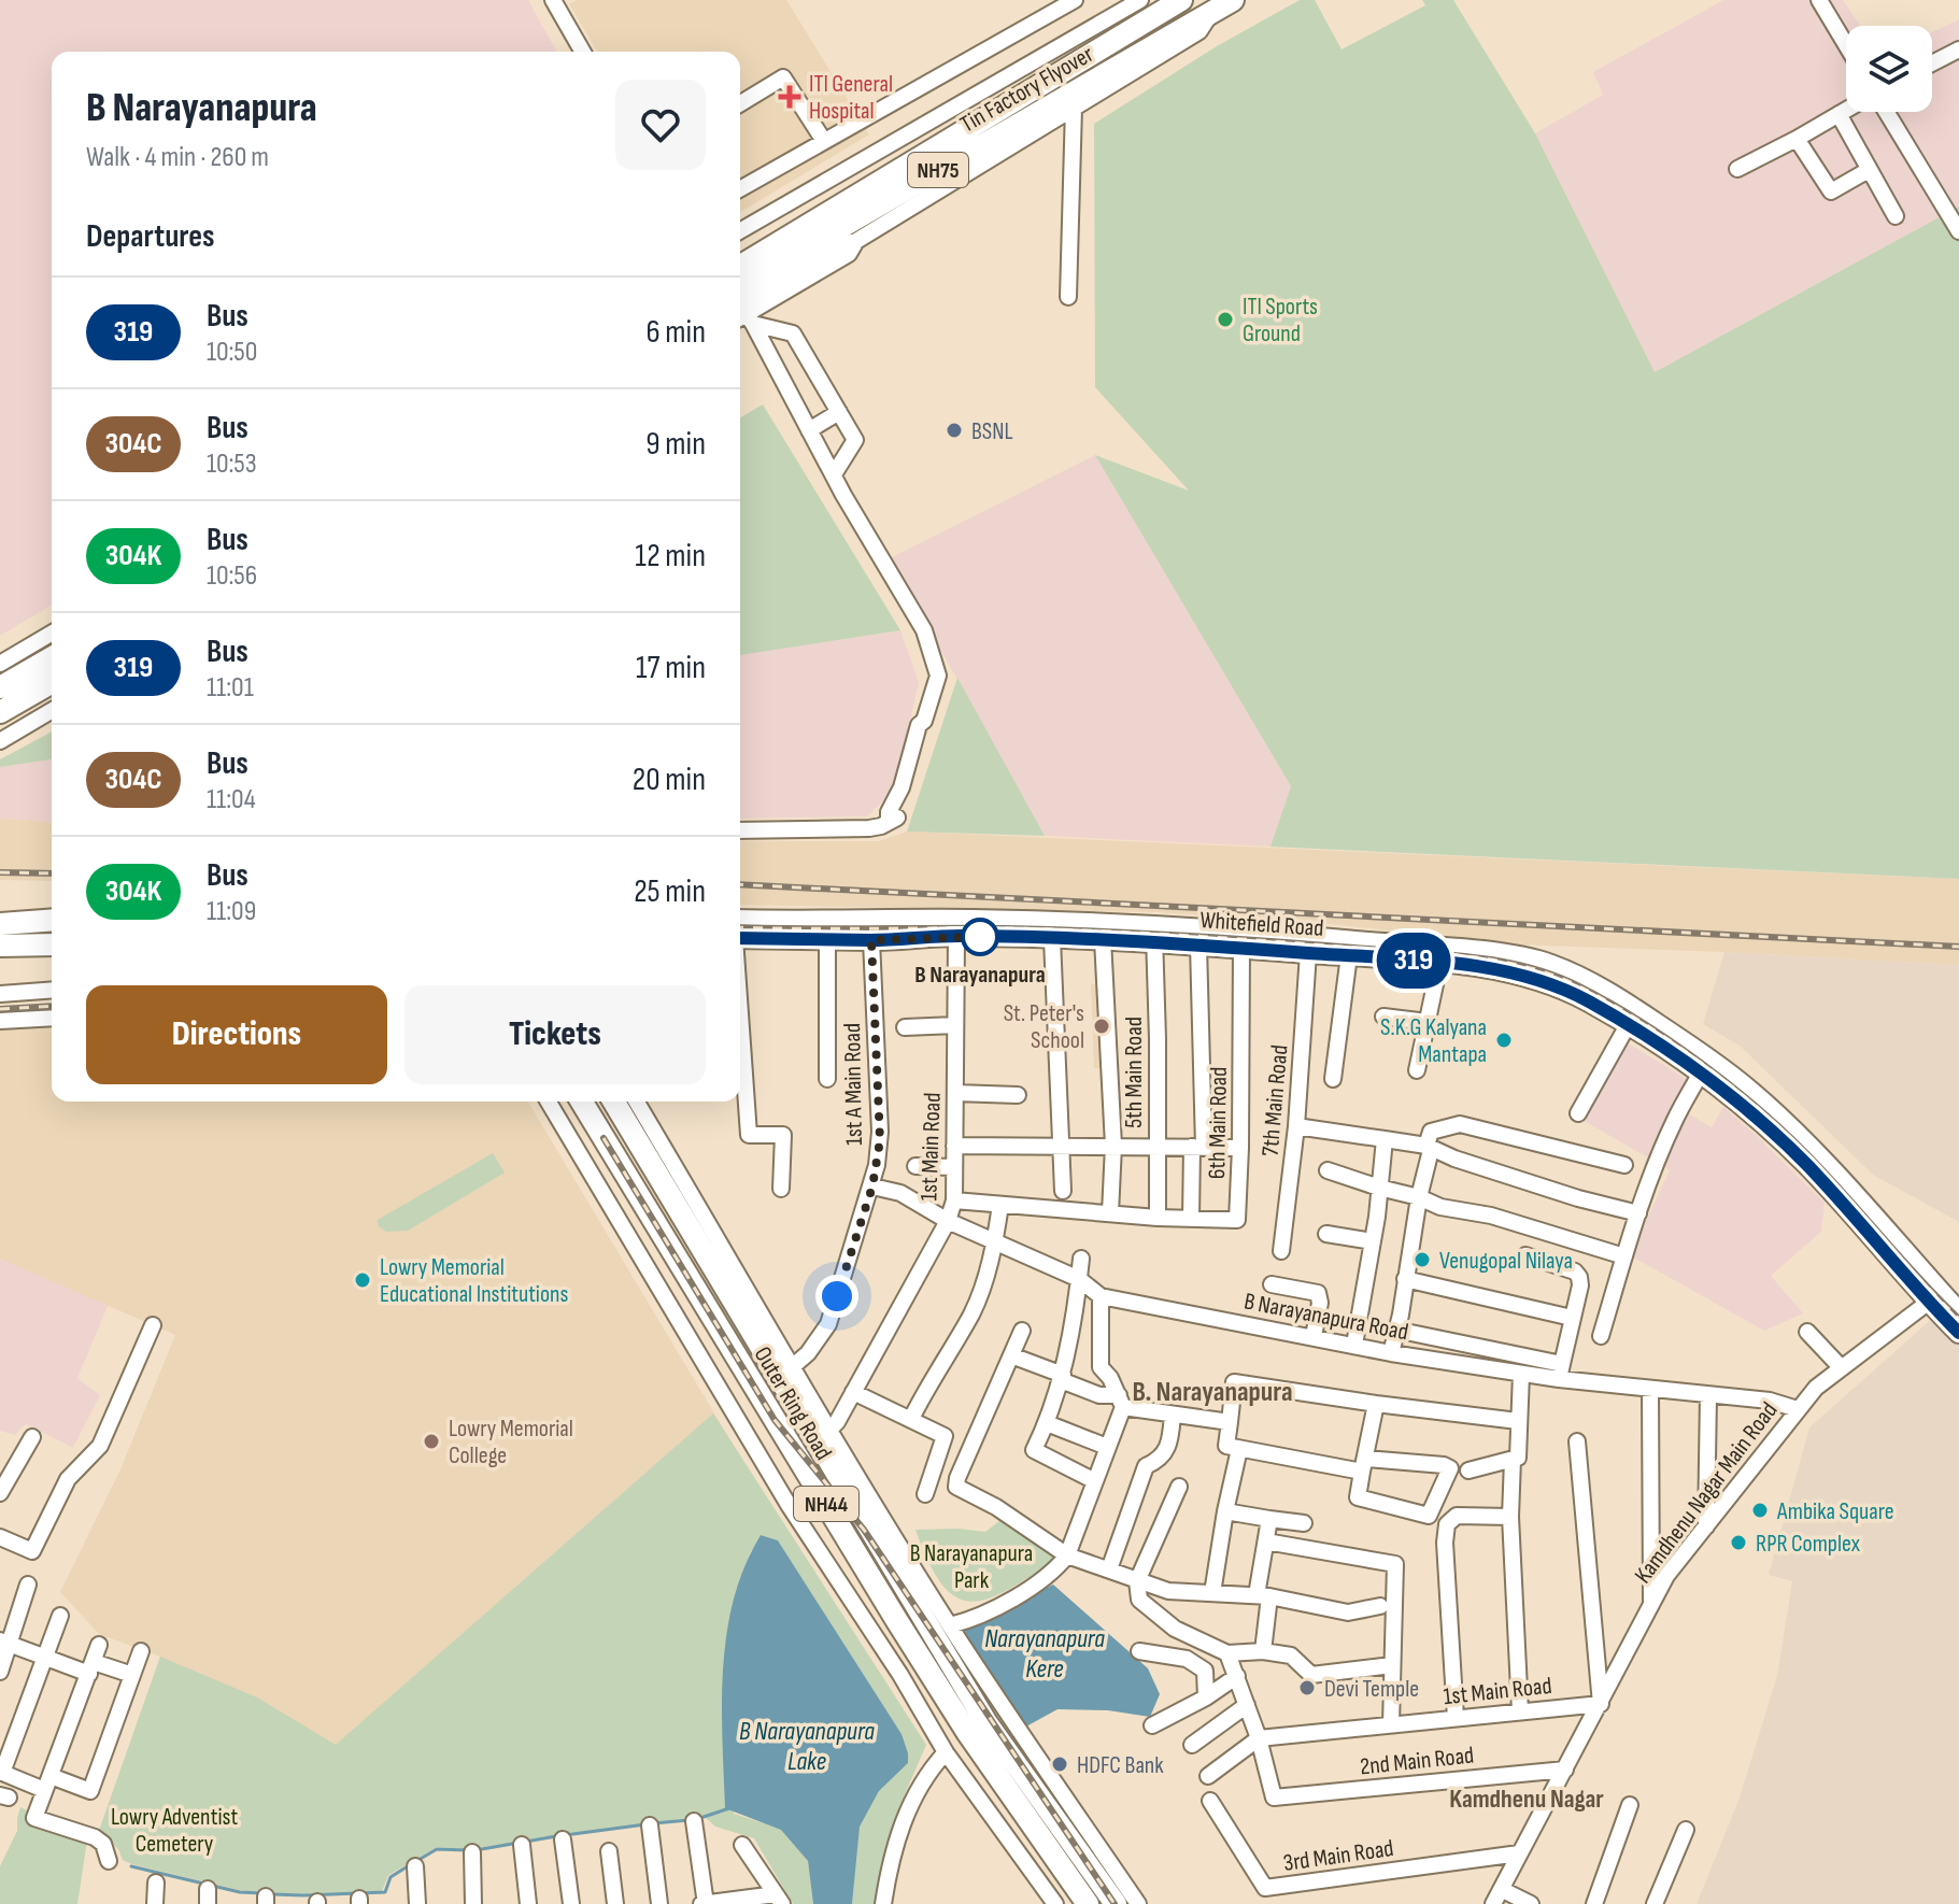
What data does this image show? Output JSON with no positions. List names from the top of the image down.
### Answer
{
  "streets": {
    "highway": [
      "Tin Factory Flyover",
      "NH75",
      "Outer Ring Road",
      "NH44"
    ],
    "main road": ["Whitefield Road"],
    "street": [
      "5th Main Road",
      "1st A Main Road",
      "7th Main Road",
      "6th Main Road",
      "1st Main Road",
      "B Narayanapura Road",
      "Kamdhenu Nagar Main Road",
      "2nd Main Road",
      "3rd Main Road"
    ]
  },
  "crossings": [
    ["Tin Factory Flyover", "NH75"],
    ["Whitefield Road", "5th Main Road"],
    ["Whitefield Road", "1st A Main Road"],
    ["Whitefield Road", "7th Main Road"],
    ["Whitefield Road", "6th Main Road"],
    ["Whitefield Road", "1st Main Road"],
    ["Whitefield Road", "Kamdhenu Nagar Main Road"],
    ["5th Main Road", "6th Main Road"],
    ["1st A Main Road", "B Narayanapura Road"],
    ["6th Main Road", "1st Main Road"],
    ["1st Main Road", "B Narayanapura Road"],
    ["1st Main Road", "Kamdhenu Nagar Main Road"],
    ["1st Main Road", "2nd Main Road"],
    ["B Narayanapura Road", "Kamdhenu Nagar Main Road"],
    ["Kamdhenu Nagar Main Road", "2nd Main Road"],
    ["Kamdhenu Nagar Main Road", "3rd Main Road"]
  ],
  "districts": ["B. Narayanapura", "Kamdhenu Nagar"],
  "water": ["Narayanapura Kere", "B Narayanapura Lake"],
  "parks": ["B Narayanapura Park", "Lowry Adventist Cemetery"],
  "places": {
    "health": ["ITI General Hospital"],
    "other": [
      "ITI Sports Ground",
      "BSNL",
      "B Narayanapura",
      "St. Peter's School",
      "S.K.G Kalyana Mantapa",
      "Venugopal Nilaya",
      "Lowry Memorial Educational Institutions",
      "Lowry Memorial College",
      "Ambika Square",
      "RPR Complex",
      "Devi Temple",
      "HDFC Bank"
    ]
  },
  "lines": ["bus line 319"],
  "page": {
    "on_map": "319",
    "heading": [
      ["B Narayanapura", "Walk · 4 min · 260 m"],
      "Departures"
    ],
    "list": [
      {
        "mark": "319",
        "name": "Bus",
        "note": "10:50",
        "value": "6 min"
      },
      {
        "mark": "304C",
        "name": "Bus",
        "note": "10:53",
        "value": "9 min"
      },
      {
        "mark": "304K",
        "name": "Bus",
        "note": "10:56",
        "value": "12 min"
      },
      {
        "mark": "319",
        "name": "Bus",
        "note": "11:01",
        "value": "17 min"
      },
      {
        "mark": "304C",
        "name": "Bus",
        "note": "11:04",
        "value": "20 min"
      },
      {
        "mark": "304K",
        "name": "Bus",
        "note": "11:09",
        "value": "25 min"
      }
    ],
    "buttons": ["Directions", "Tickets"]
  }
}
